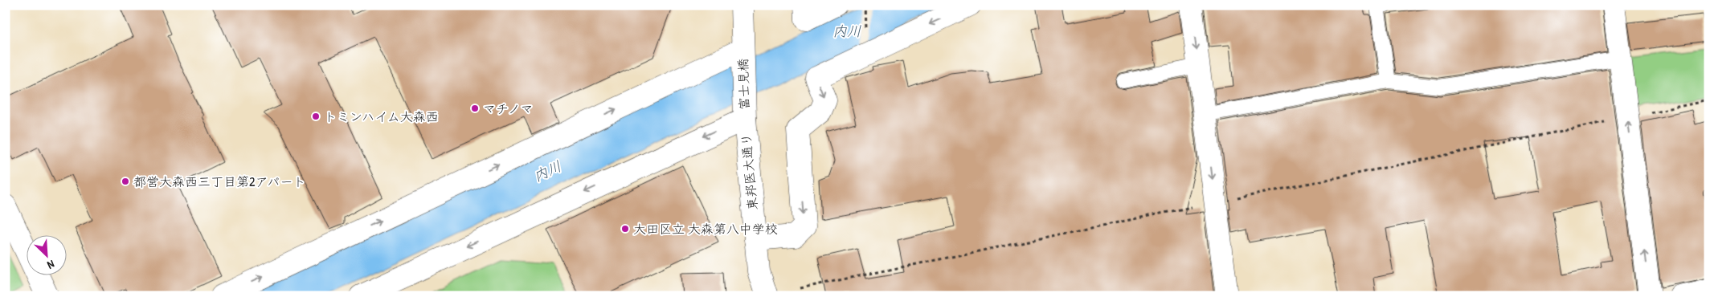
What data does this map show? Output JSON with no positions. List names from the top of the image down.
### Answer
{
  "streets": {
    "street": ["富士見橋", "東邦医大通り"]
  },
  "crossings": [
    ["富士見橋", "東邦医大通り"]
  ],
  "water": ["内川"],
  "places": [
    "マチノマ",
    "トミンハイム大森西",
    "都営大森西三丁目第2アパート",
    "大田区立 大森第八中学校"
  ],
  "north": "bottom right"
}
